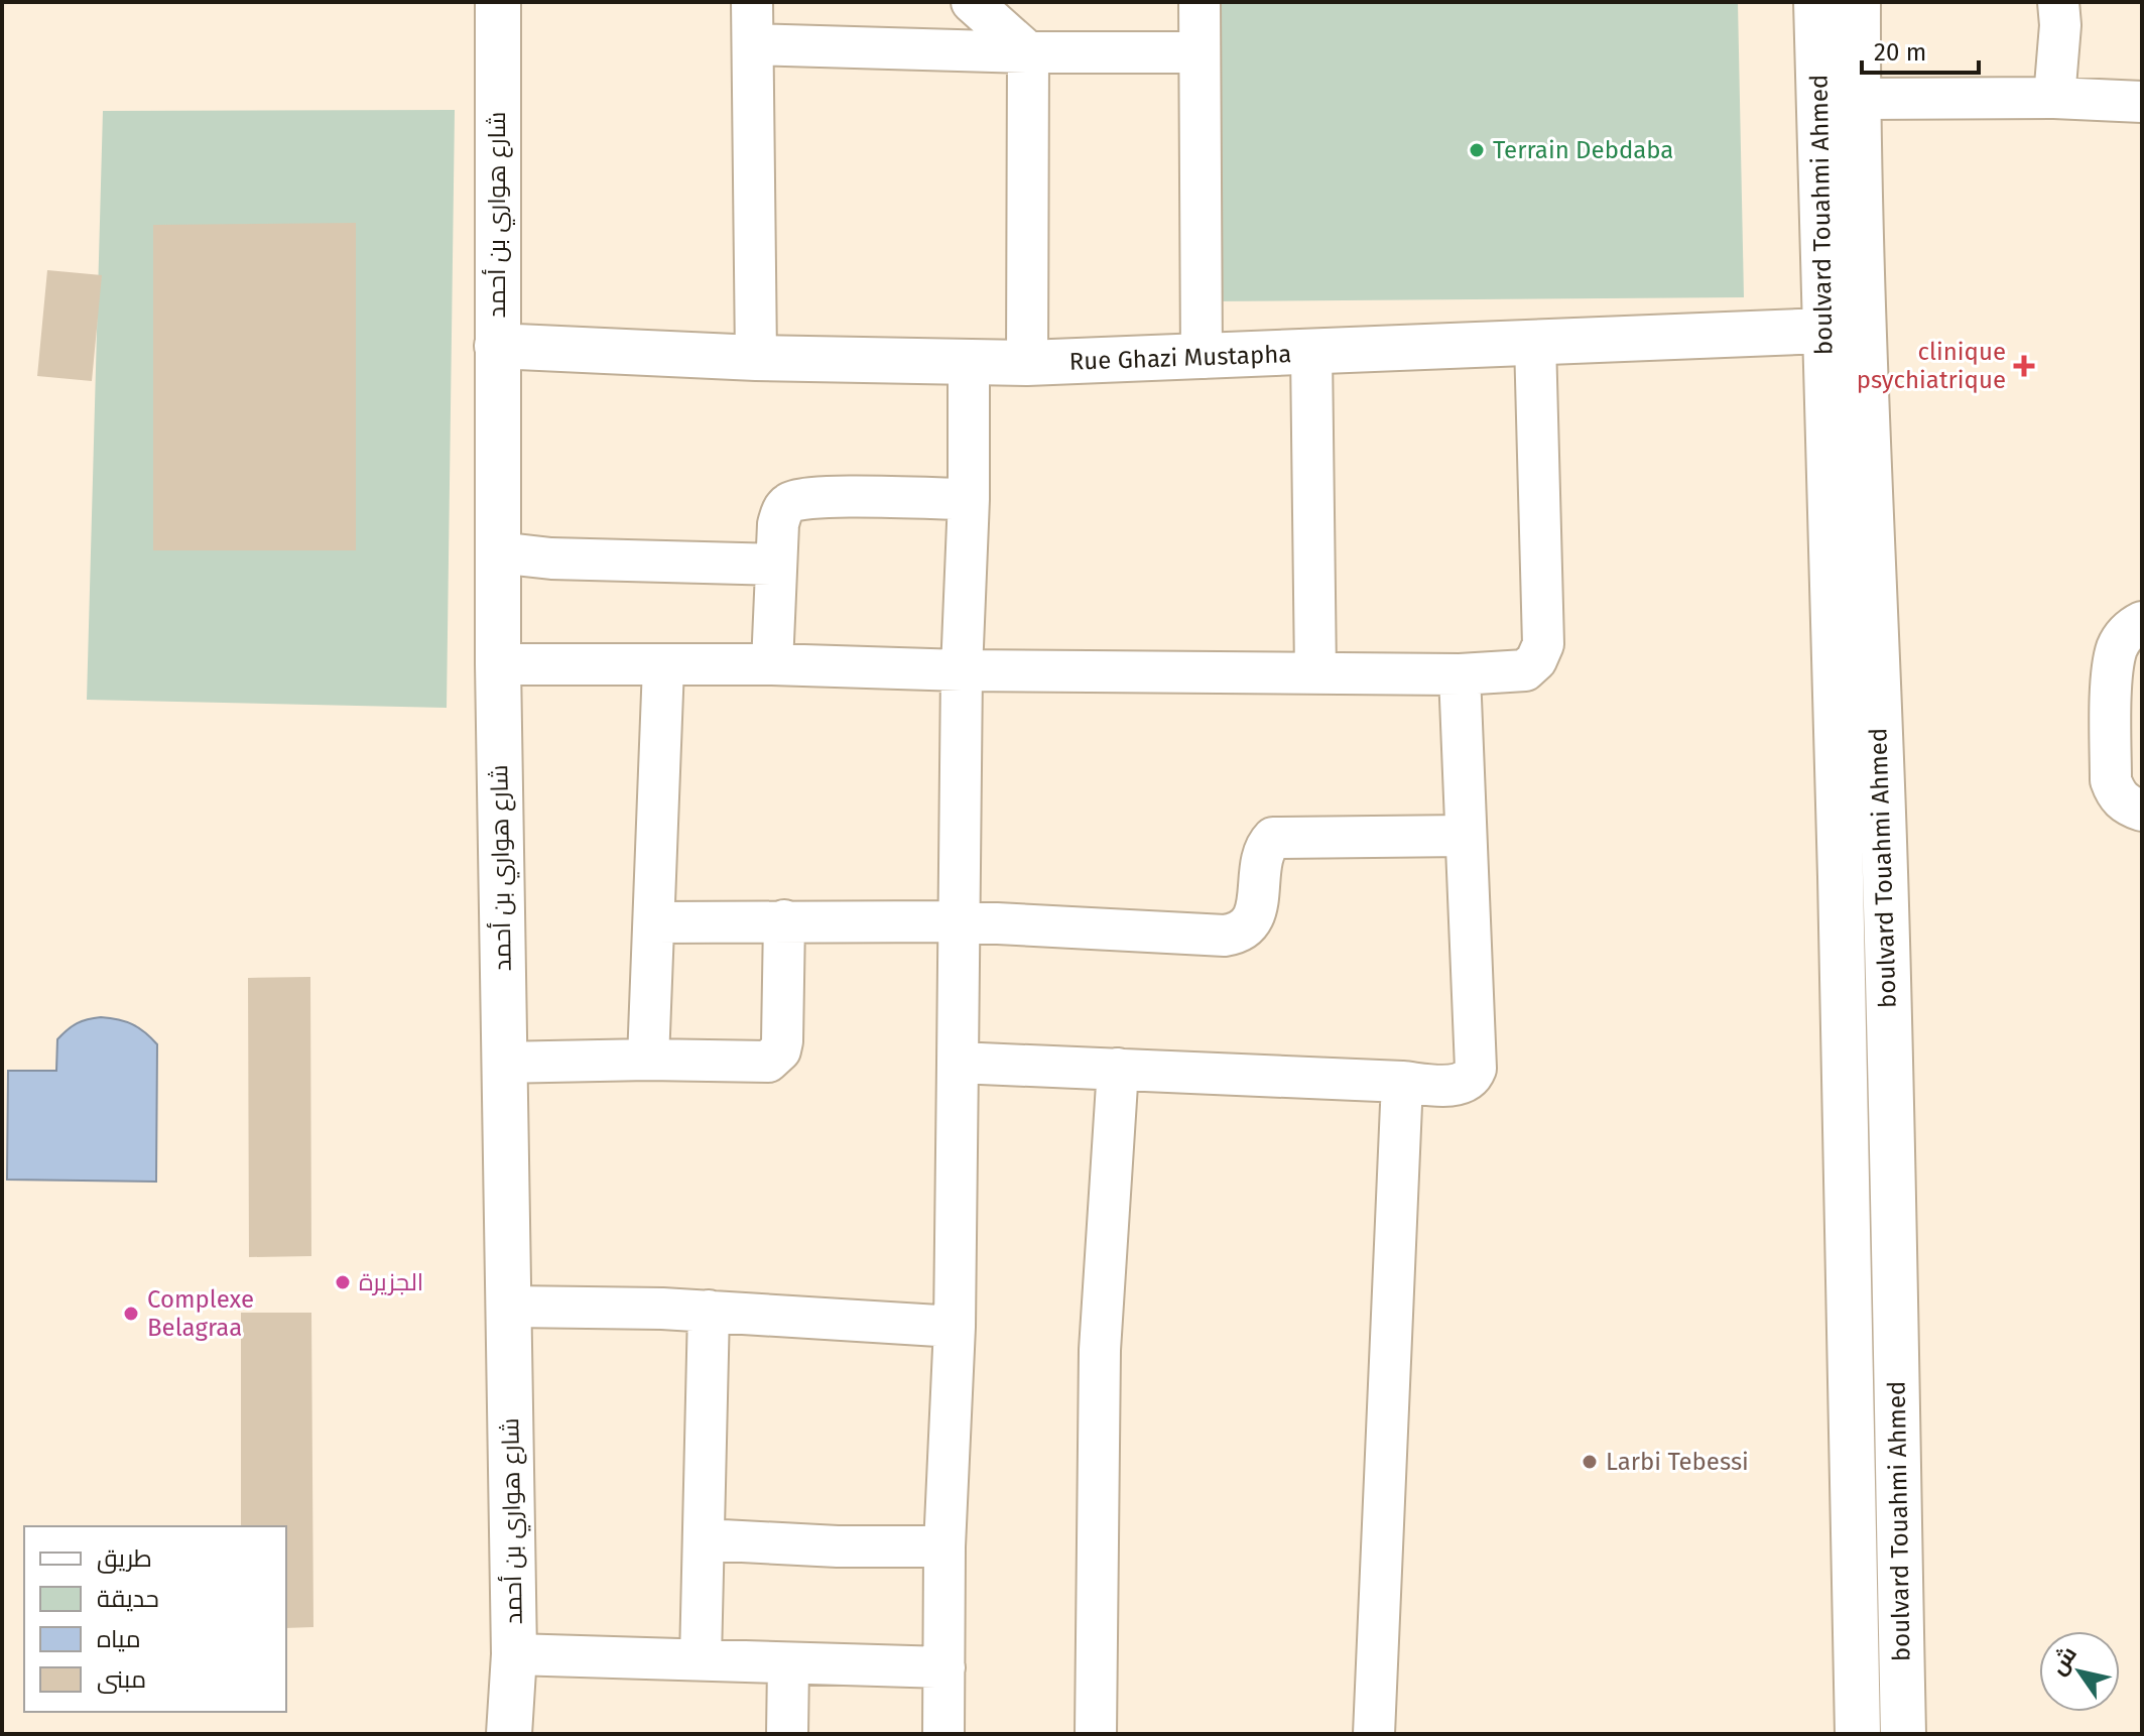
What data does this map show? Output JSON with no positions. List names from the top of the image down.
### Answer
{
  "streets": {
    "main road": ["شارع هواري بن أحمد", "boulvard Touahmi Ahmed", "Rue Ghazi Mustapha"]
  },
  "crossings": [
    ["شارع هواري بن أحمد", "Rue Ghazi Mustapha"],
    ["boulvard Touahmi Ahmed", "Rue Ghazi Mustapha"]
  ],
  "places": {
    "other": [
      "Terrain Debdaba",
      "الجزيرة",
      "Complexe Belagraa",
      "Larbi Tebessi"
    ],
    "health": ["clinique psychiatrique"]
  },
  "legend": [
    "طريق",
    "حديقة",
    "مياه",
    "مبنى"
  ],
  "scale_bar": "20 m",
  "north": "top left"
}
